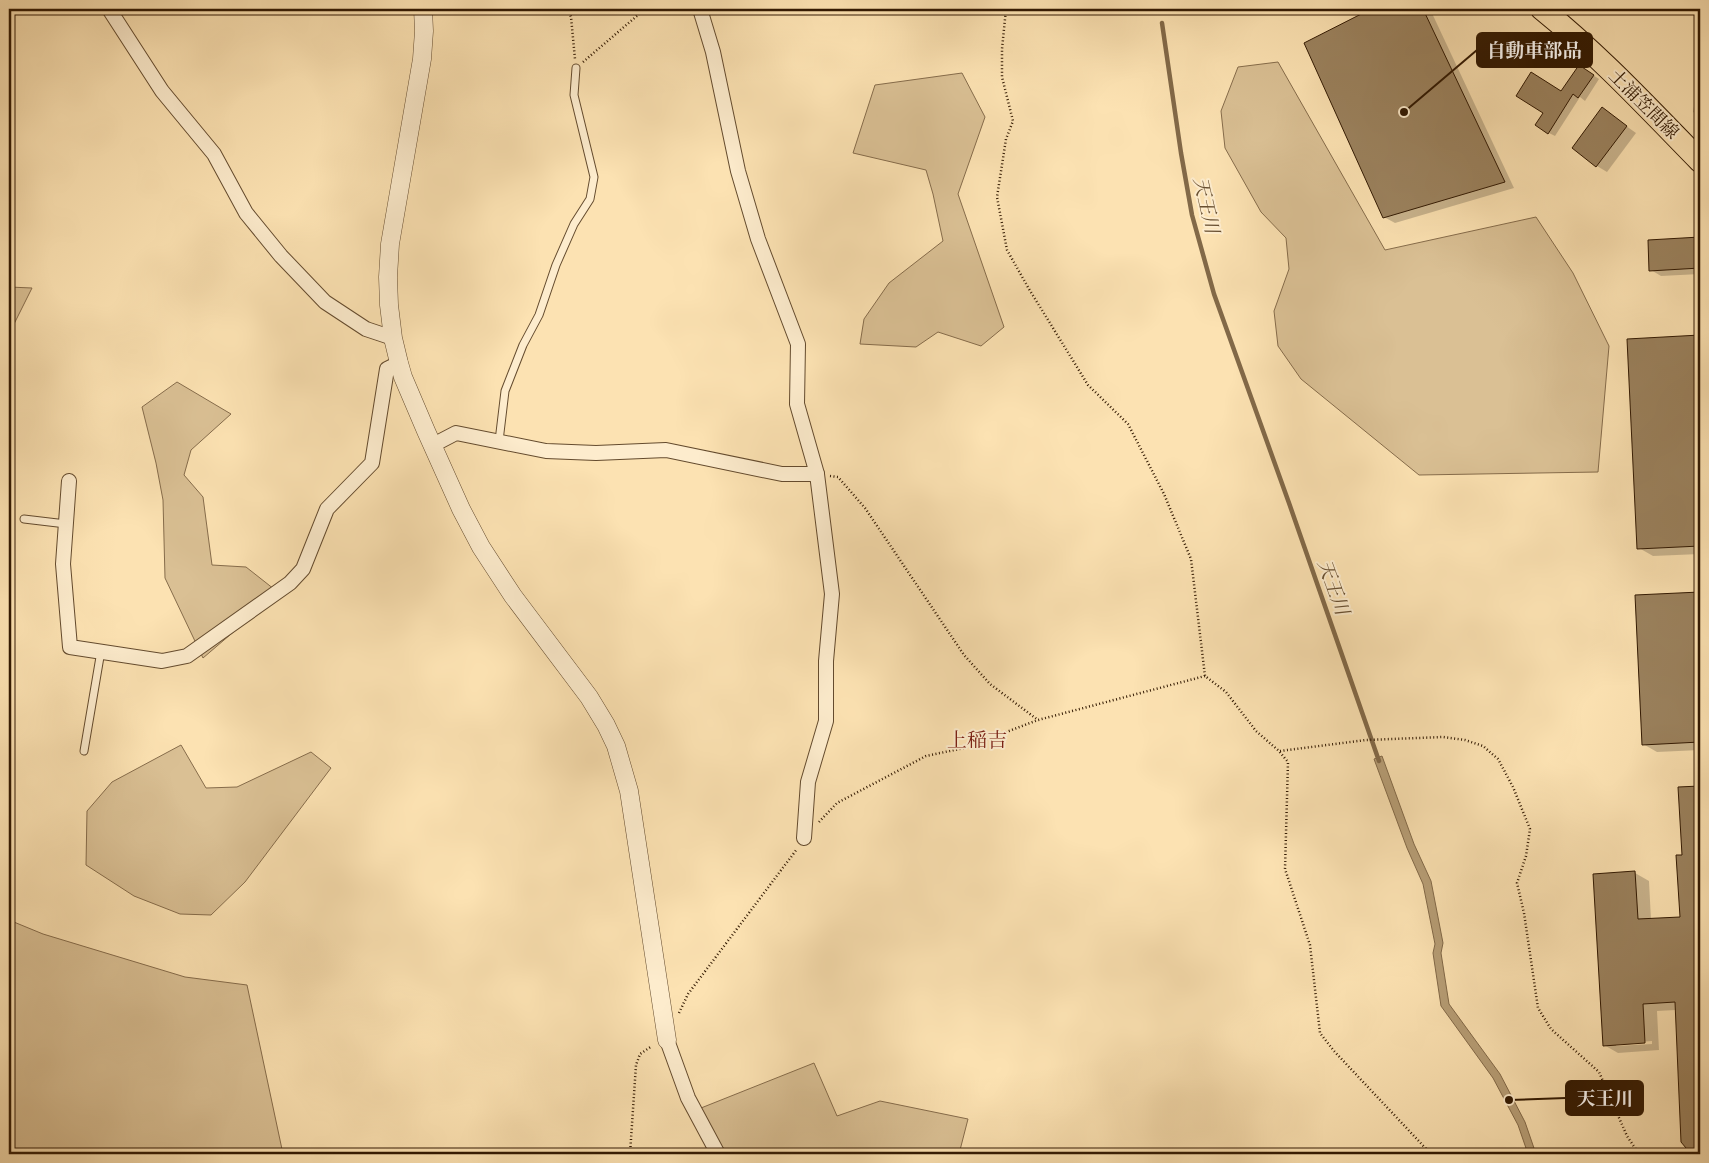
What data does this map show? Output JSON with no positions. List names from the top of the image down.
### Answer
{
  "streets": {
    "main road": ["土浦笠間線"]
  },
  "districts": ["上稲吉"],
  "water": ["天王川"],
  "places": ["自動車部品", "天王川"]
}
